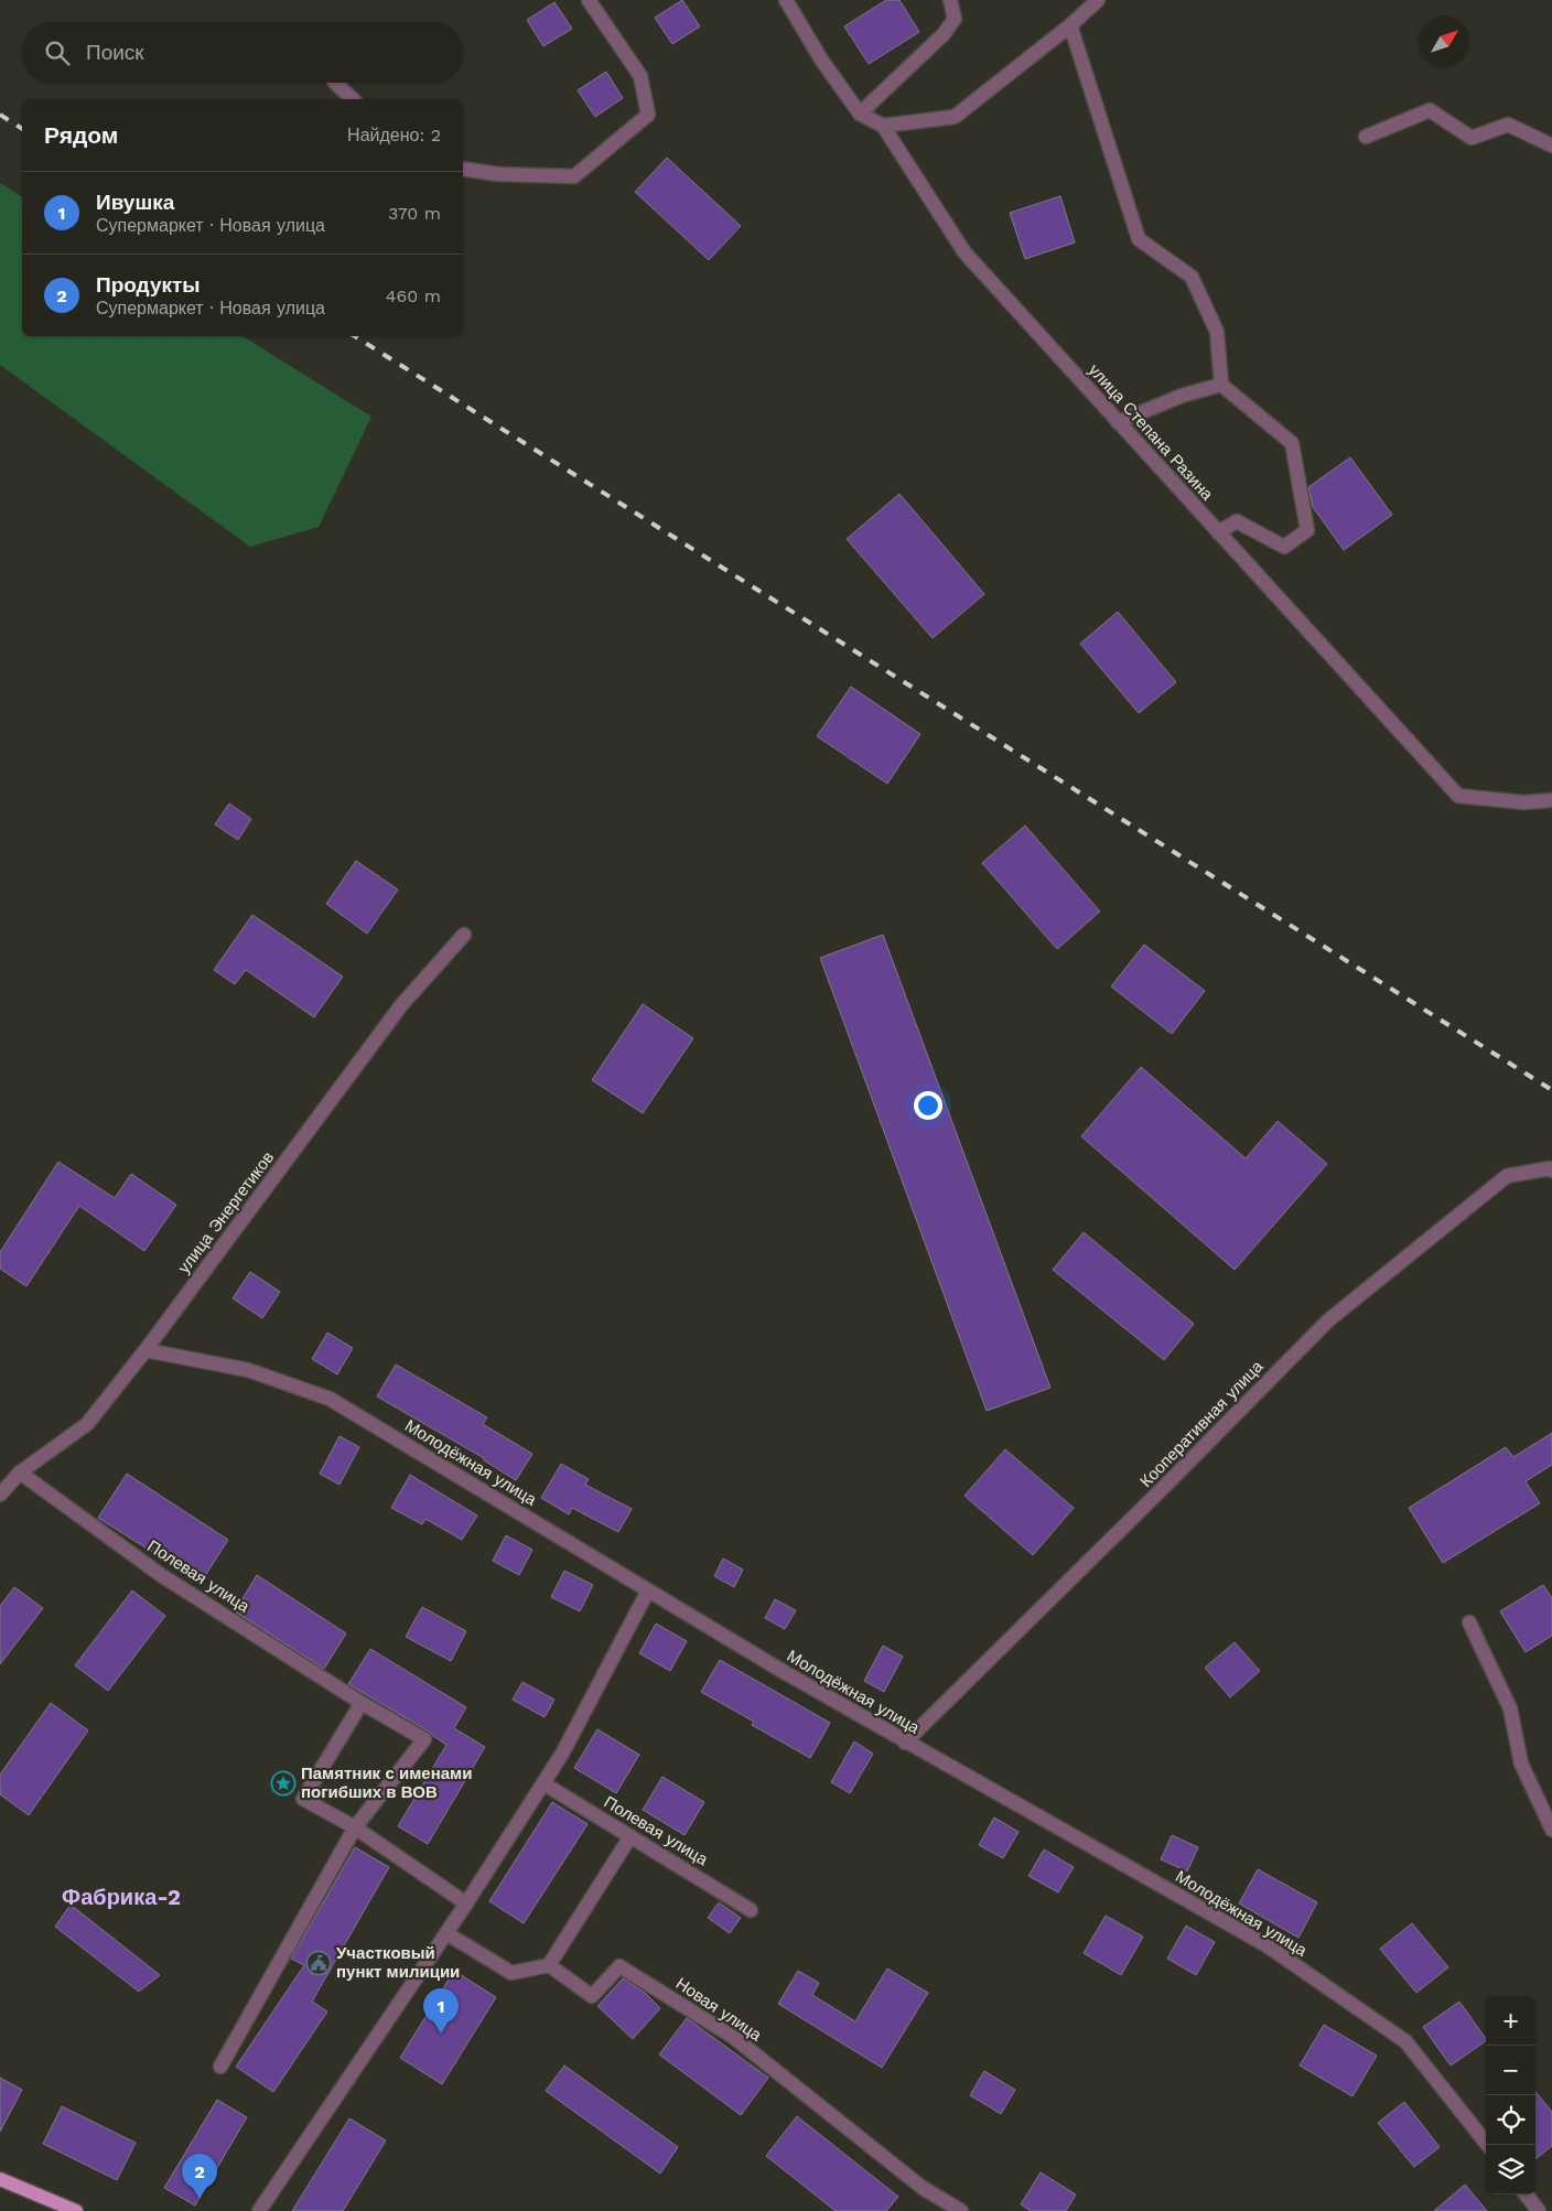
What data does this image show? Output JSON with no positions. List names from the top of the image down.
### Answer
{
  "streets": {
    "street": [
      "улица Степана Разина",
      "улица Энергетиков",
      "Кооперативная улица",
      "Молодёжная улица",
      "Полевая улица",
      "Новая улица"
    ]
  },
  "crossings": [
    ["улица Энергетиков", "Молодёжная улица"],
    ["улица Энергетиков", "Полевая улица"],
    ["Кооперативная улица", "Молодёжная улица"]
  ],
  "districts": ["Фабрика-2"],
  "places": {
    "place": ["Памятник с именами погибших в ВОВ"],
    "public building": ["Участковый пункт милиции"]
  },
  "north": "top right",
  "page": {
    "search": "Поиск",
    "heading": ["Рядом", "Найдено: 2"],
    "list": [
      {
        "mark": "1",
        "name": "Ивушка",
        "note": "Супермаркет · Новая улица",
        "value": "370 m"
      },
      {
        "mark": "2",
        "name": "Продукты",
        "note": "Супермаркет · Новая улица",
        "value": "460 m"
      }
    ],
    "pins": ["1", "2"],
    "map_buttons": ["+", "−"]
  }
}
